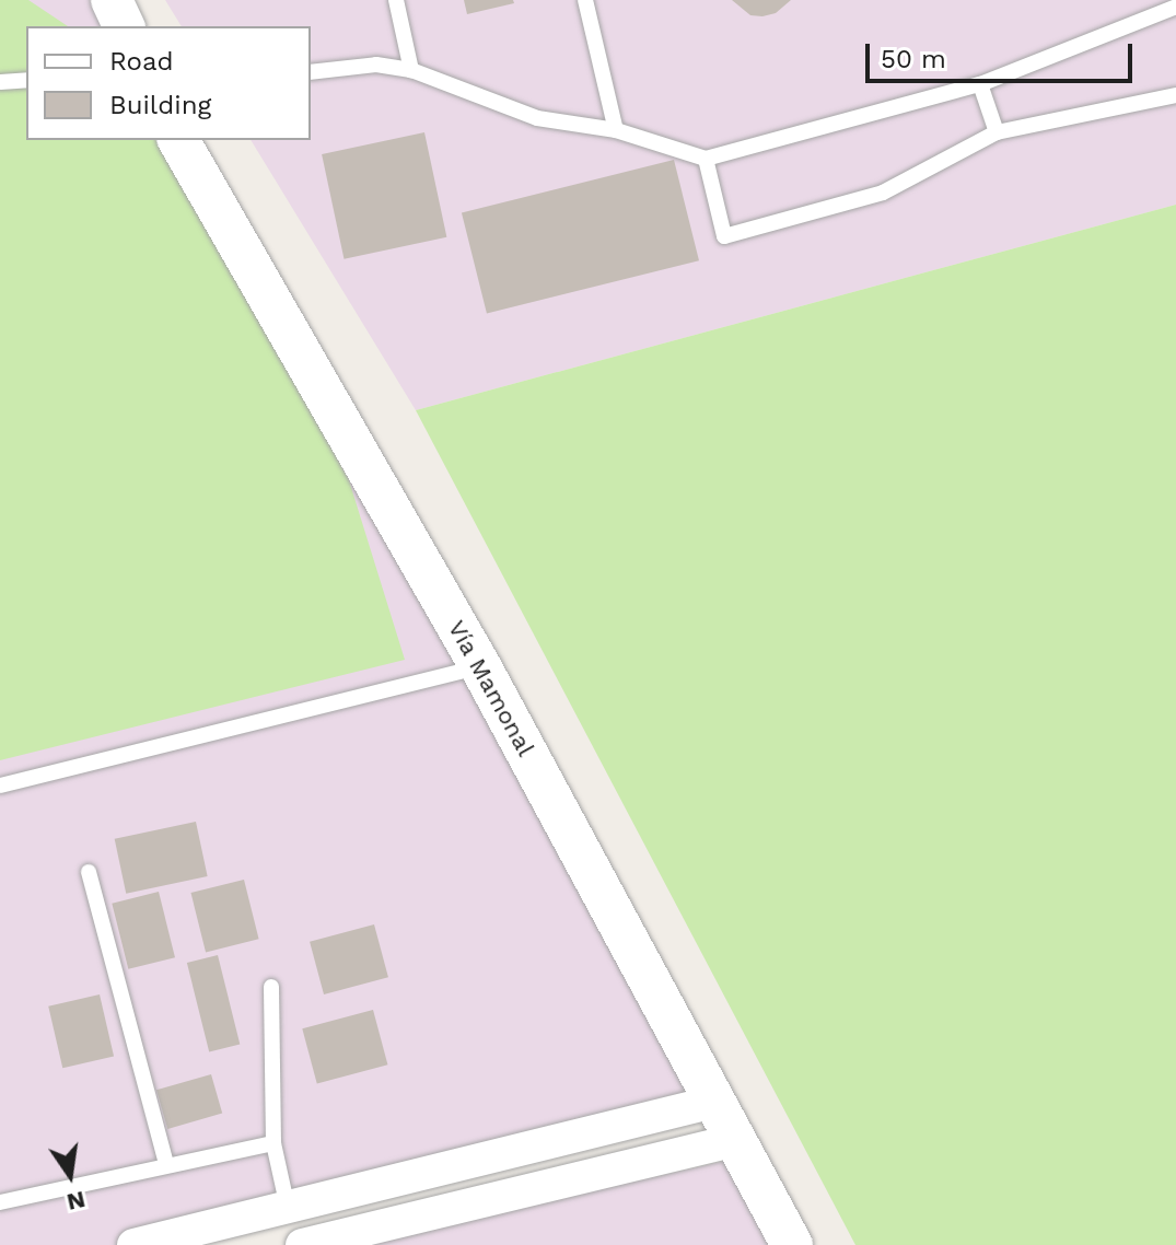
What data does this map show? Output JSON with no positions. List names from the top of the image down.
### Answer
{
  "streets": {
    "street": ["Vía Mamonal"]
  },
  "legend": ["Road", "Building"],
  "scale_bar": "50 m",
  "north": "bottom"
}
